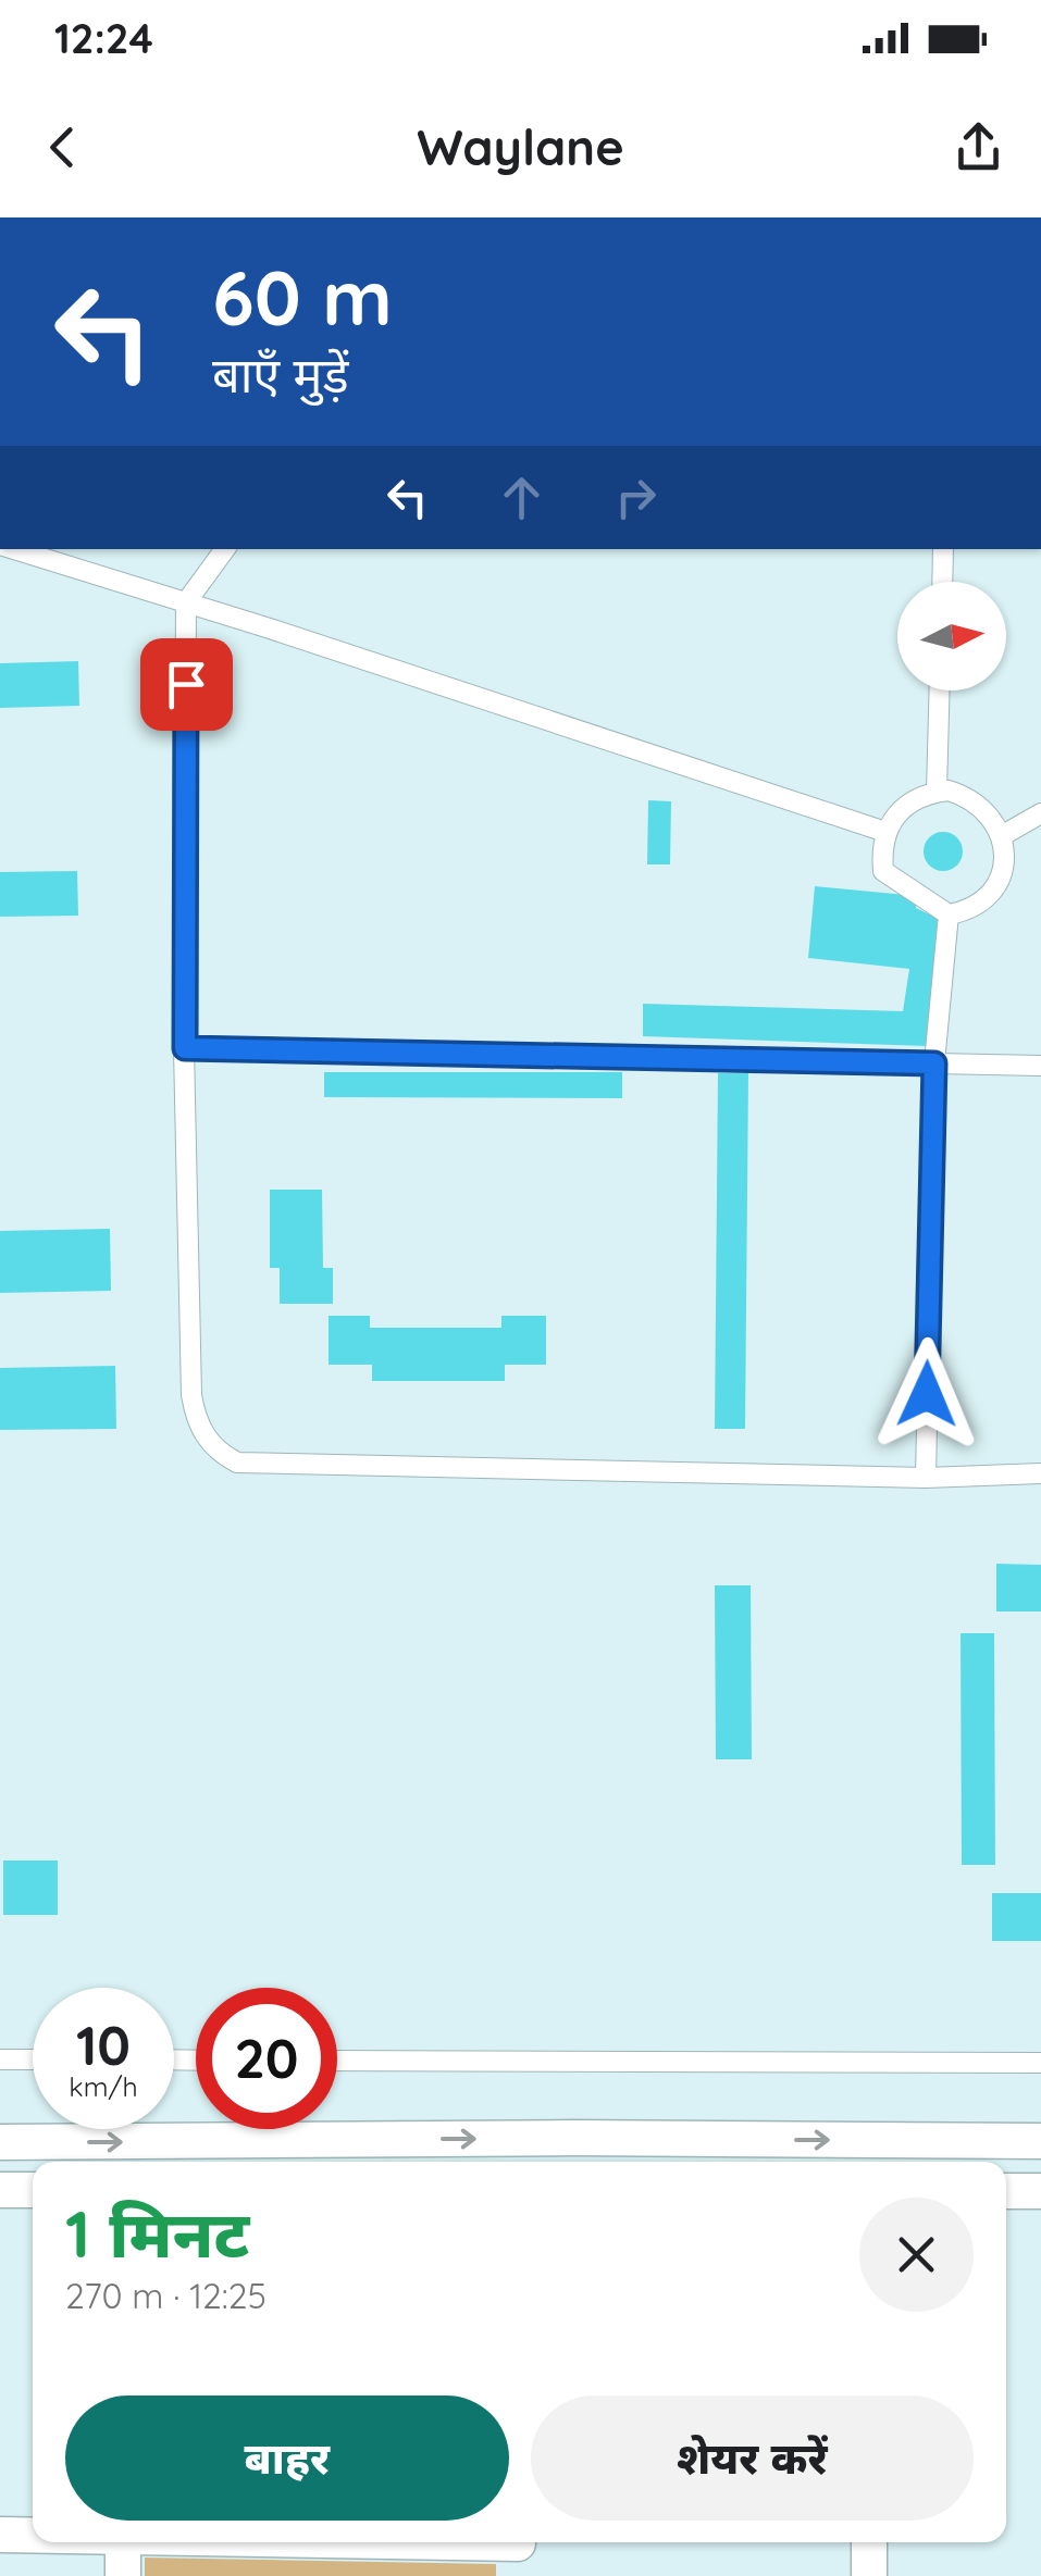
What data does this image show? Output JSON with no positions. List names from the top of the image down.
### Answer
{
  "north": "right",
  "page": {
    "status": "12:24",
    "header": "Waylane",
    "turn": ["60 m", "बाएँ मुड़ें"],
    "speed": "10 km/h",
    "limit": "20",
    "heading": ["1 मिनट", "270 m · 12:25"],
    "buttons": ["बाहर", "शेयर करें"]
  }
}
